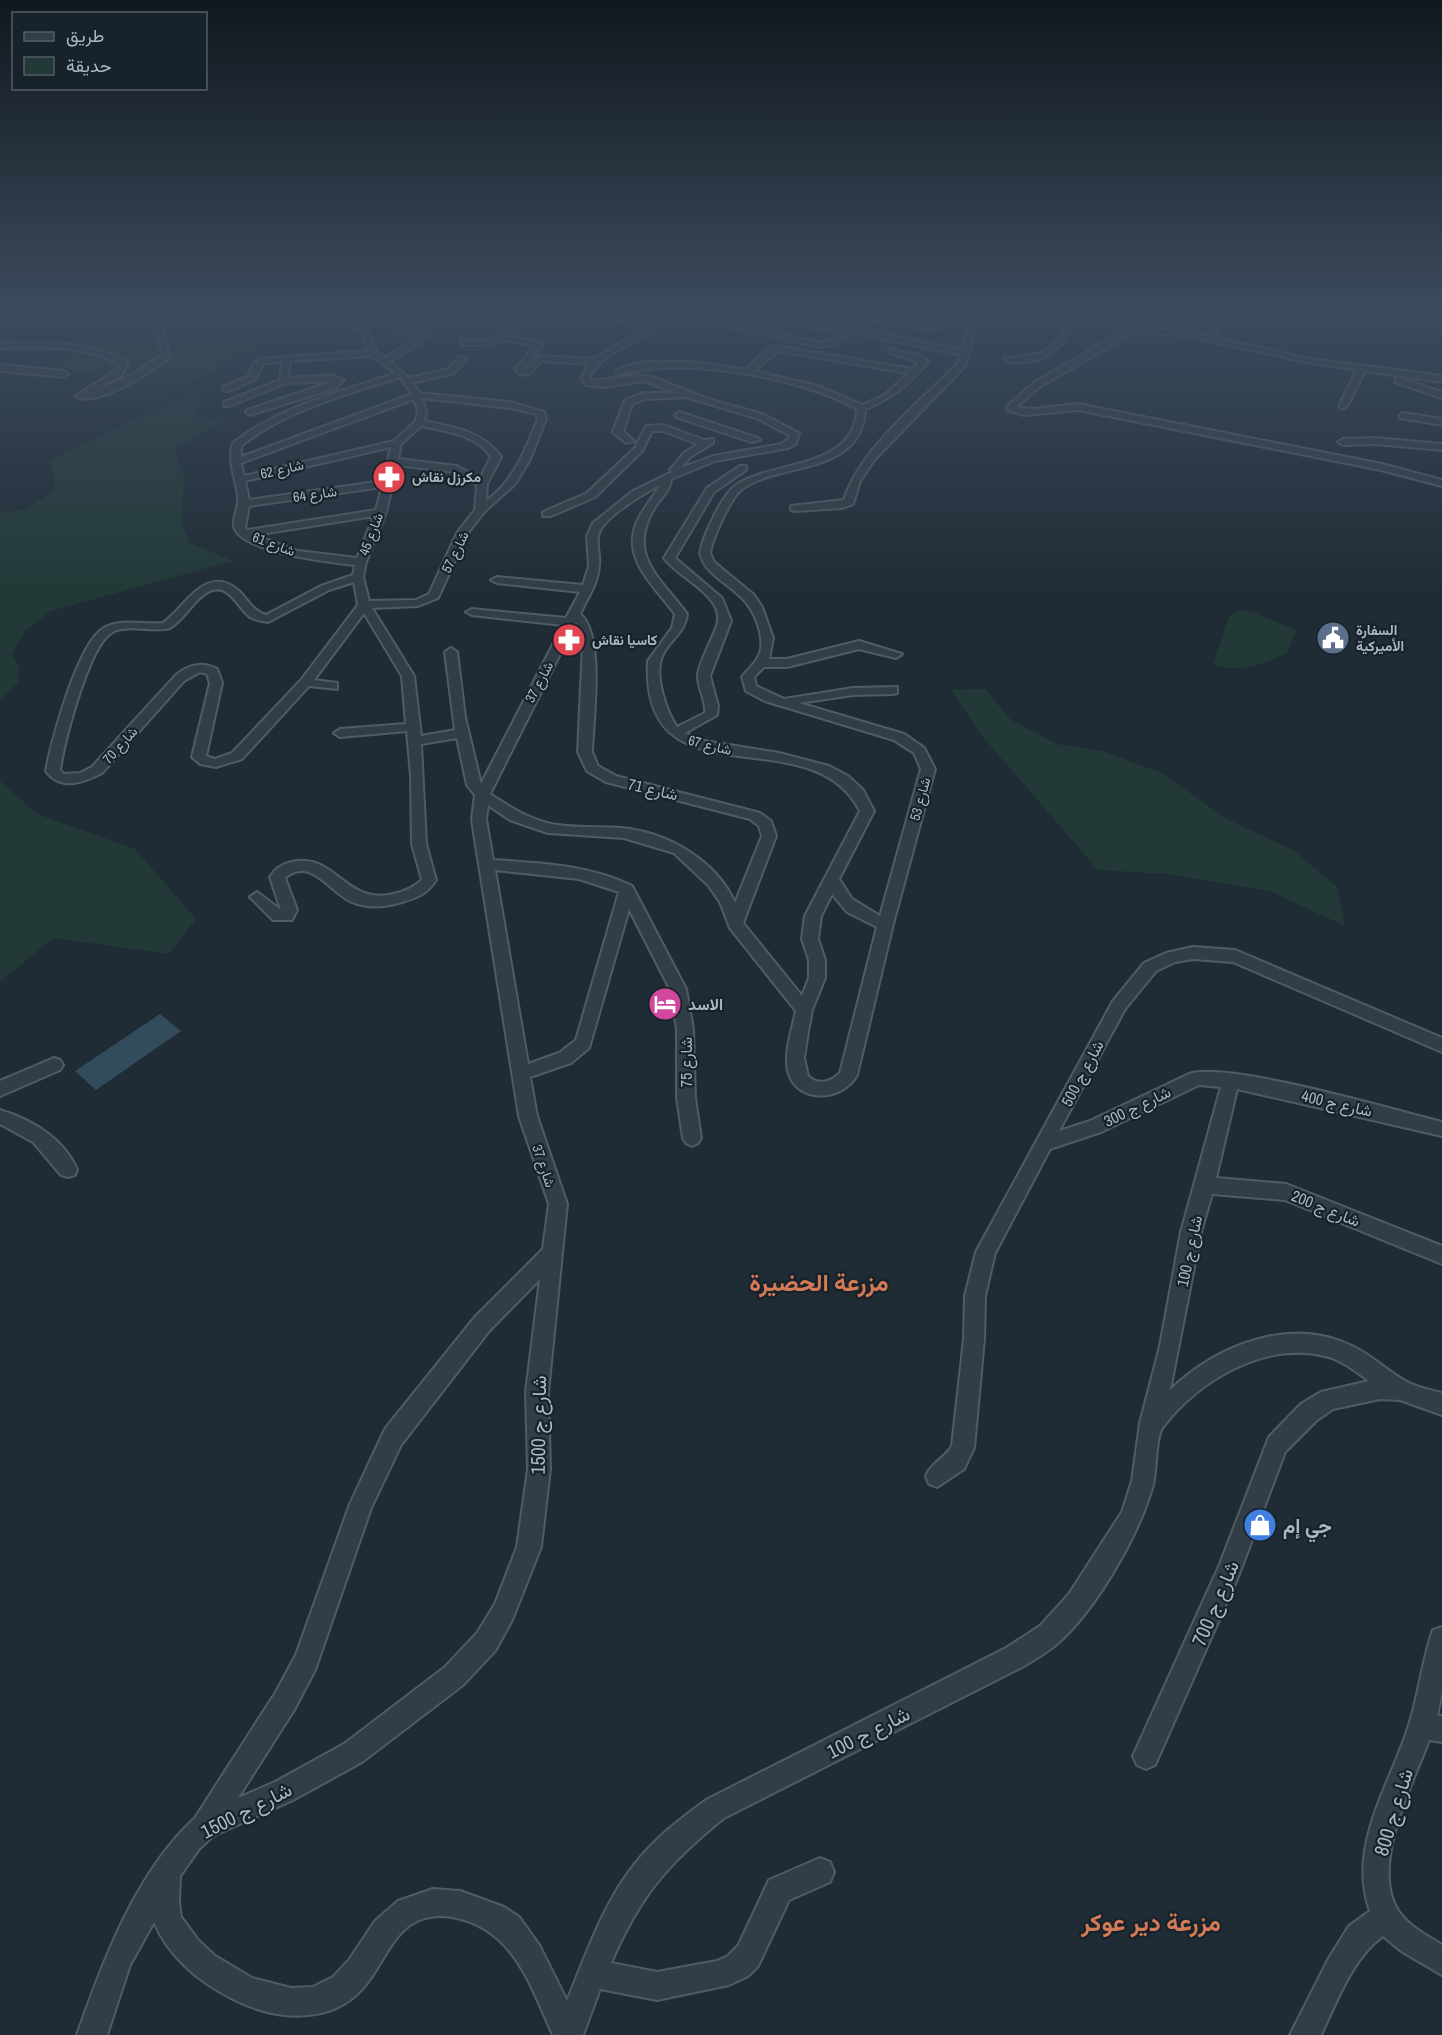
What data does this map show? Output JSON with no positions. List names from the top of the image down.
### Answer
{
  "streets": {
    "street": [
      "شارع 62",
      "شارع 64",
      "شارع 45",
      "شارع 61",
      "شارع 57",
      "شارع 37",
      "شارع 70",
      "شارع 67",
      "شارع 71",
      "شارع 53",
      "شارع 75",
      "شارع ج 500",
      "شارع ج 400",
      "شارع ج 300",
      "شارع ج 200",
      "شارع ج 100",
      "شارع ج 1500",
      "شارع ج 700",
      "شارع ج 800"
    ]
  },
  "crossings": [
    ["شارع 62", "شارع 45"],
    ["شارع 62", "شارع 61"],
    ["شارع 64", "شارع 45"],
    ["شارع 64", "شارع 61"],
    ["شارع 45", "شارع 61"],
    ["شارع 45", "شارع 57"],
    ["شارع 45", "شارع 70"],
    ["شارع 57", "شارع 70"],
    ["شارع 37", "شارع 71"],
    ["شارع 37", "شارع ج 1500"],
    ["شارع 67", "شارع 53"],
    ["شارع ج 500", "شارع ج 300"],
    ["شارع ج 400", "شارع ج 300"],
    ["شارع ج 400", "شارع ج 100"],
    ["شارع ج 300", "شارع ج 100"],
    ["شارع ج 200", "شارع ج 100"]
  ],
  "districts": ["مزرعة الحضيرة", "مزرعة دير عوكر"],
  "places": {
    "pharmacy": ["مكرزل نقاش", "كاسيا نقاش"],
    "public building": ["السفارة الأميركية"],
    "hotel": ["الاسد"],
    "shop": ["جي إم"]
  },
  "legend": ["طريق", "حديقة"]
}
